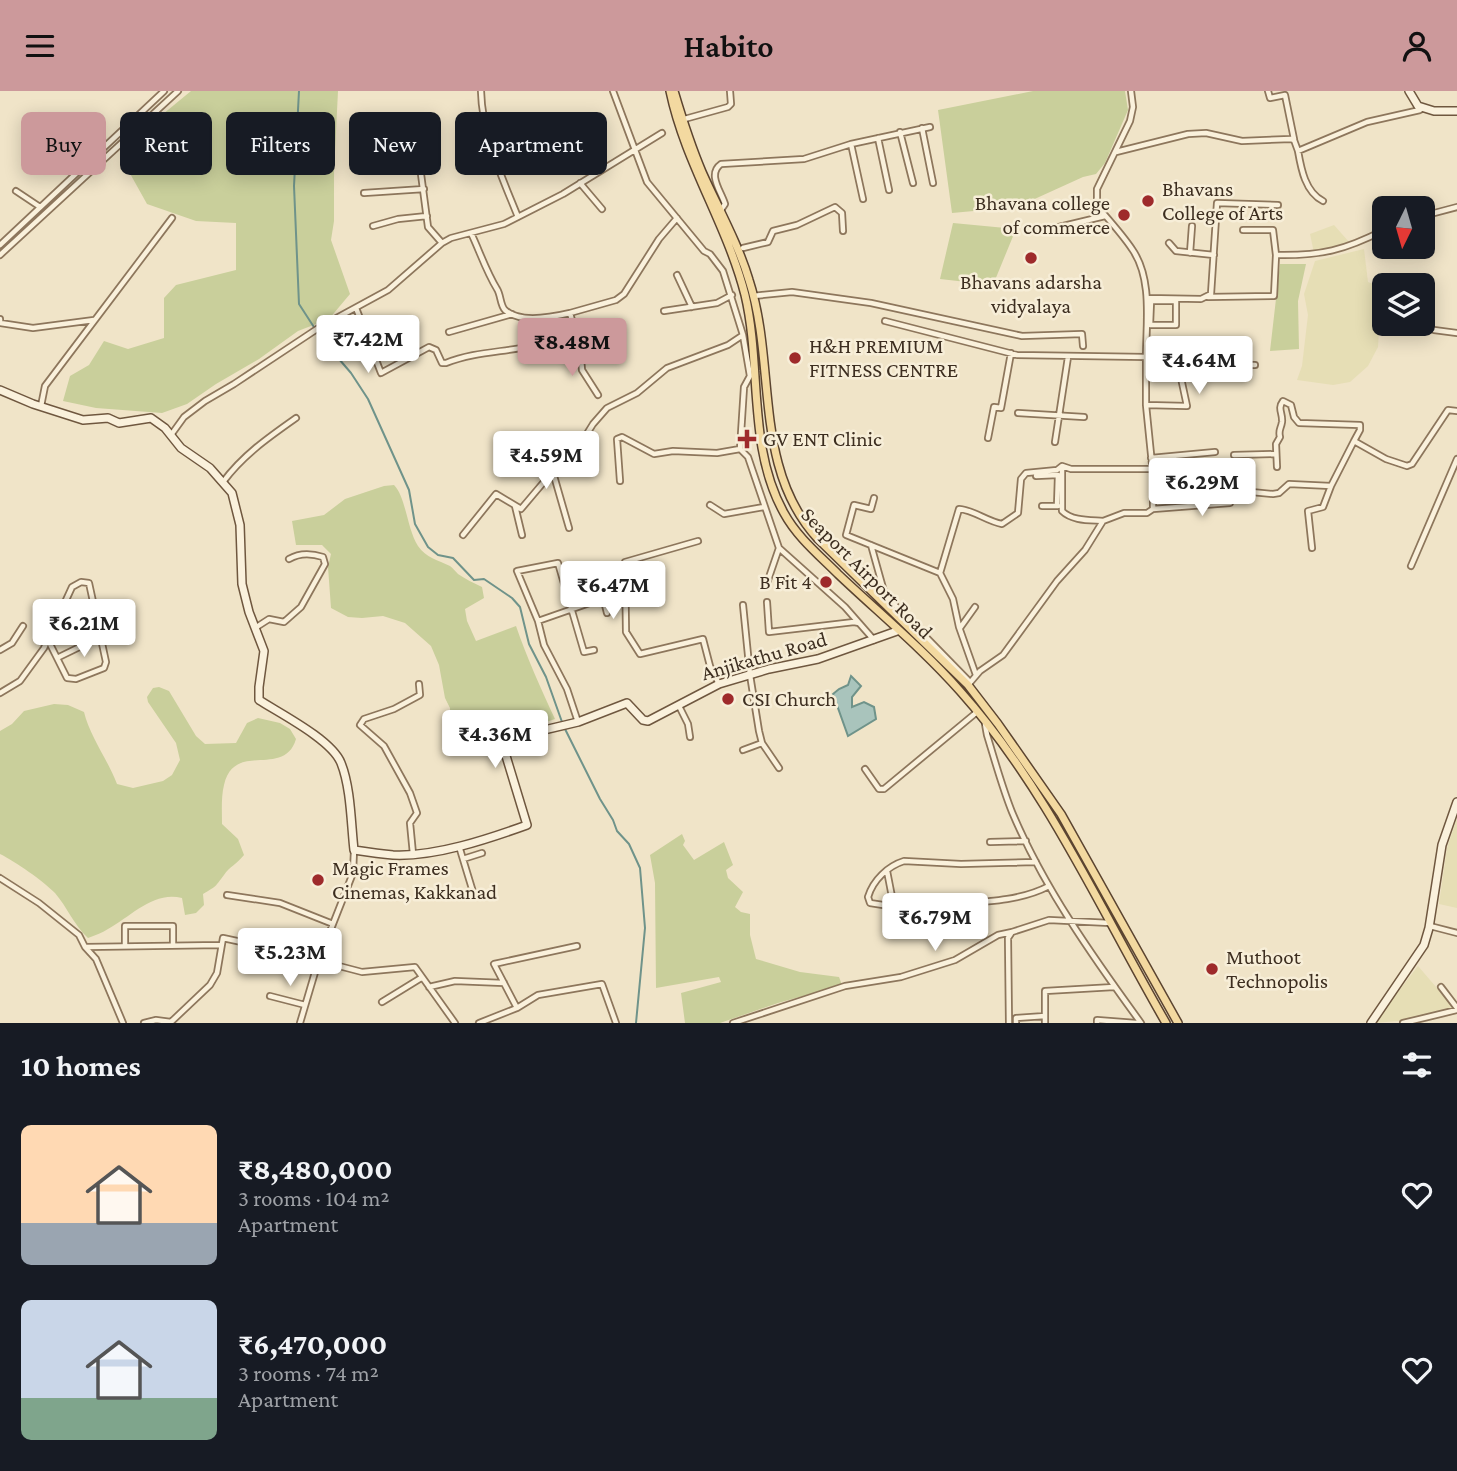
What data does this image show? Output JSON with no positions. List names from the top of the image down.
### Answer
{
  "streets": {
    "main road": ["Seaport Airport Road"],
    "street": ["Anjikathu Road"]
  },
  "crossings": [
    ["Seaport Airport Road", "Anjikathu Road"]
  ],
  "places": {
    "other": [
      "Bhavans College of Arts",
      "Bhavana college of commerce",
      "Bhavans adarsha vidyalaya",
      "H&H PREMIUM FITNESS CENTRE",
      "B Fit 4",
      "CSI Church",
      "Magic Frames Cinemas, Kakkanad",
      "Muthoot Technopolis"
    ],
    "health": ["GV ENT Clinic"]
  },
  "north": "bottom",
  "page": {
    "header": "Habito",
    "chip": [
      "Buy",
      "Rent",
      "Filters",
      "New",
      "Apartment"
    ],
    "price": [
      "₹7.42M",
      "₹8.48M",
      "₹4.64M",
      "₹4.59M",
      "₹6.29M",
      "₹6.47M",
      "₹6.21M",
      "₹4.36M",
      "₹6.79M",
      "₹5.23M"
    ],
    "heading": "10 homes",
    "list": [
      {
        "name": "₹8,480,000",
        "note": "3 rooms · 104 m² · Apartment"
      },
      {
        "name": "₹6,470,000",
        "note": "3 rooms · 74 m² · Apartment"
      }
    ]
  }
}
